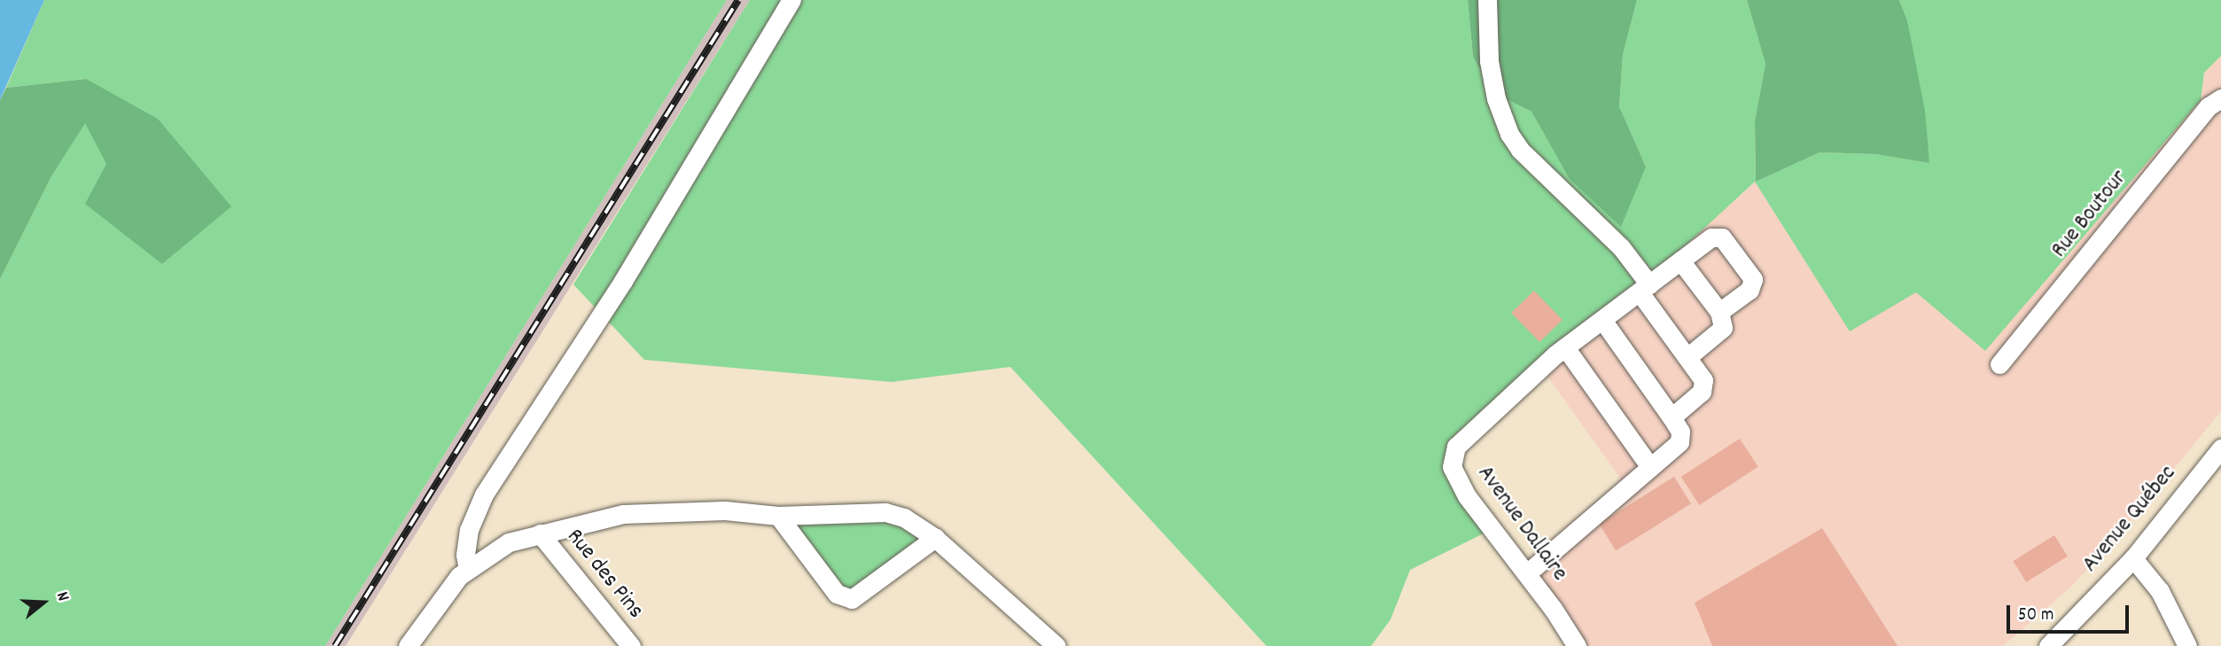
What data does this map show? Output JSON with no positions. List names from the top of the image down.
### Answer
{
  "streets": {
    "street": [
      "Rue Boutour",
      "Avenue Québec",
      "Avenue Dallaire",
      "Rue des Pins"
    ]
  },
  "scale_bar": "50 m",
  "north": "right"
}
